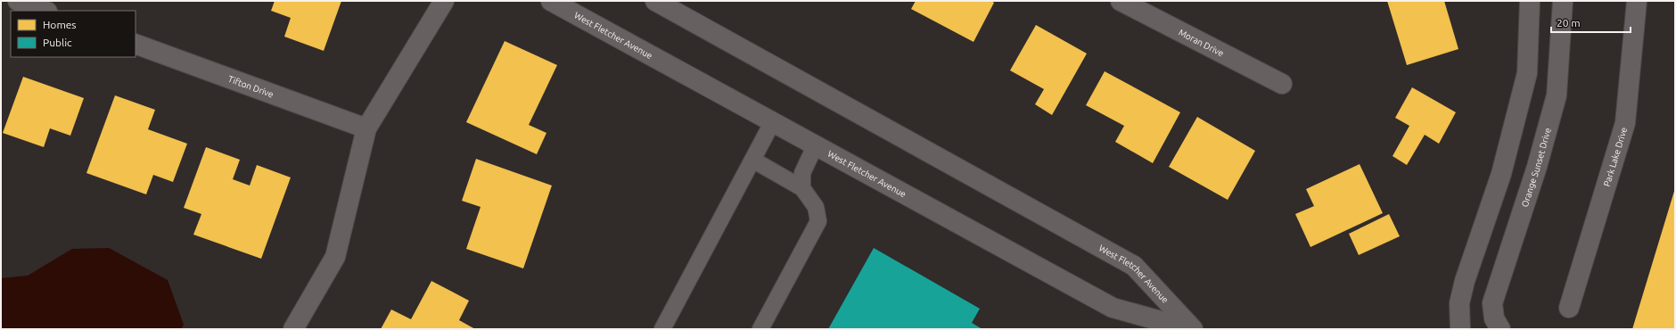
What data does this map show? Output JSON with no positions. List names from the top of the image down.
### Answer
{
  "streets": {
    "street": [
      "West Fletcher Avenue",
      "Moran Drive",
      "Tifton Drive",
      "Park Lake Drive",
      "Orange Sunset Drive"
    ]
  },
  "legend": ["Homes", "Public"],
  "scale_bar": "20 m"
}
